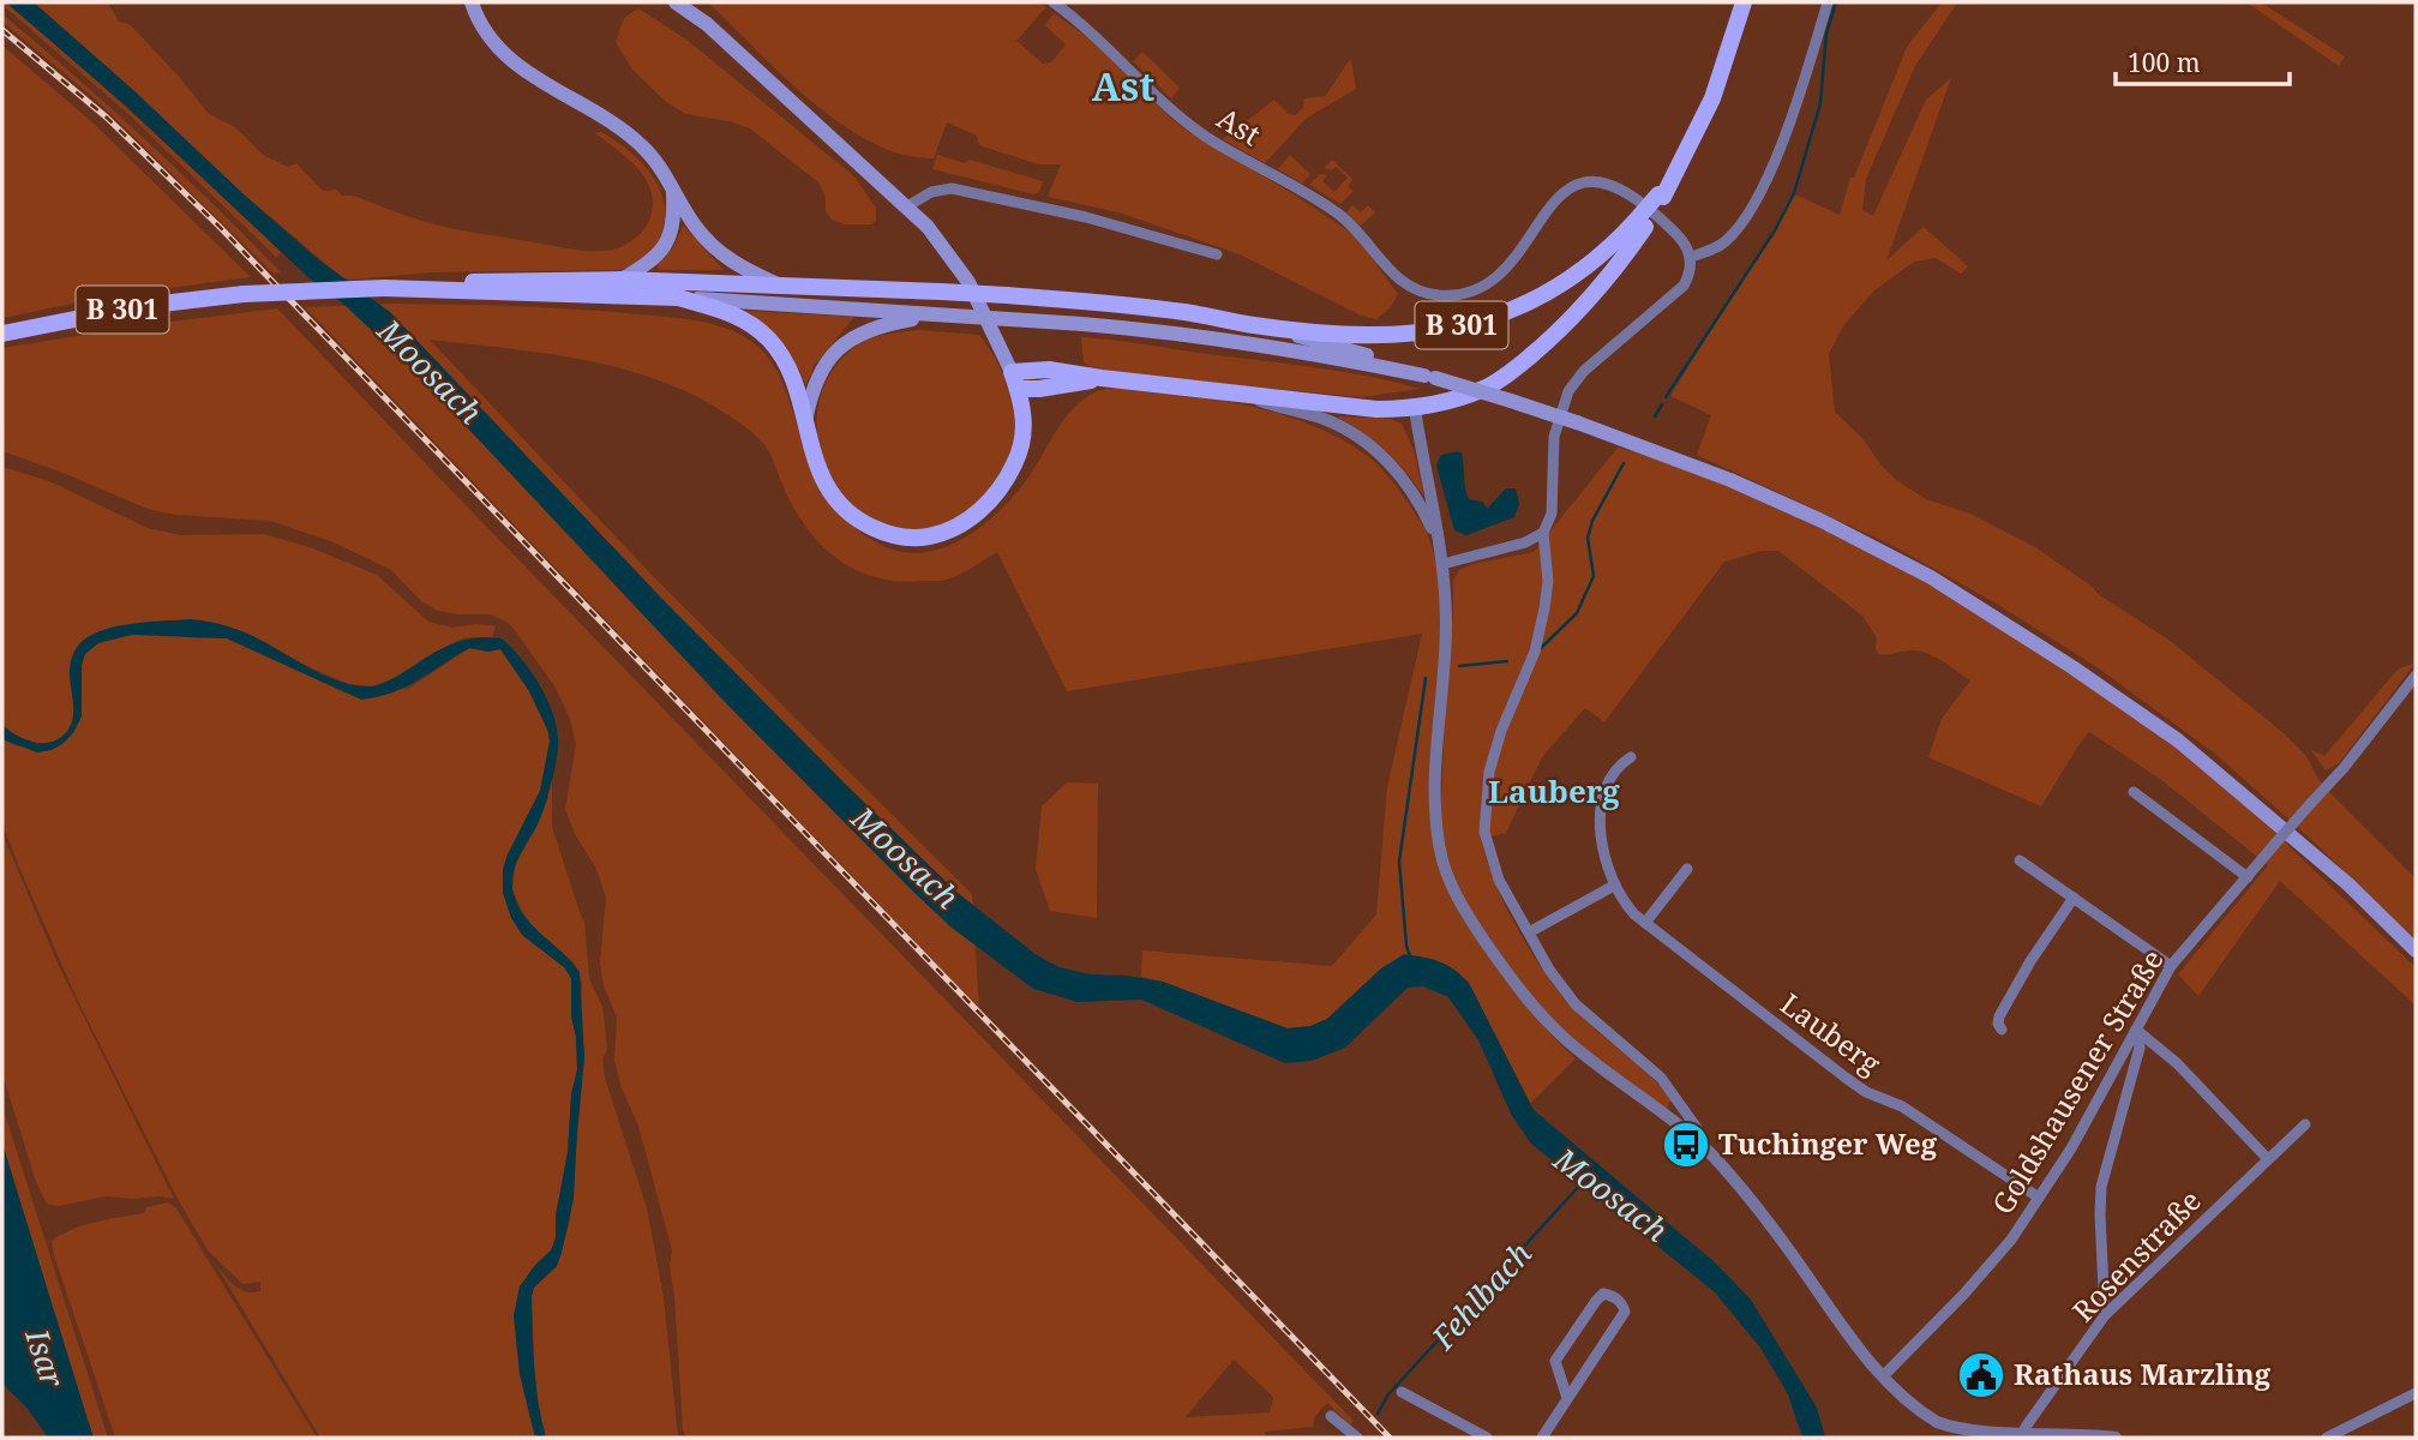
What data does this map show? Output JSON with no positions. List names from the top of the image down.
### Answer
{
  "streets": {
    "main road": ["B 301"],
    "street": [
      "Ast",
      "Lauberg",
      "Goldshausener Straße",
      "Rosenstraße"
    ]
  },
  "crossings": [
    ["Lauberg", "Goldshausener Straße"]
  ],
  "districts": ["Ast", "Lauberg"],
  "water": ["Moosach", "Fehlbach", "Isar"],
  "places": {
    "bus stop": ["Tuchinger Weg"],
    "public building": ["Rathaus Marzling"]
  },
  "scale_bar": "100 m"
}
